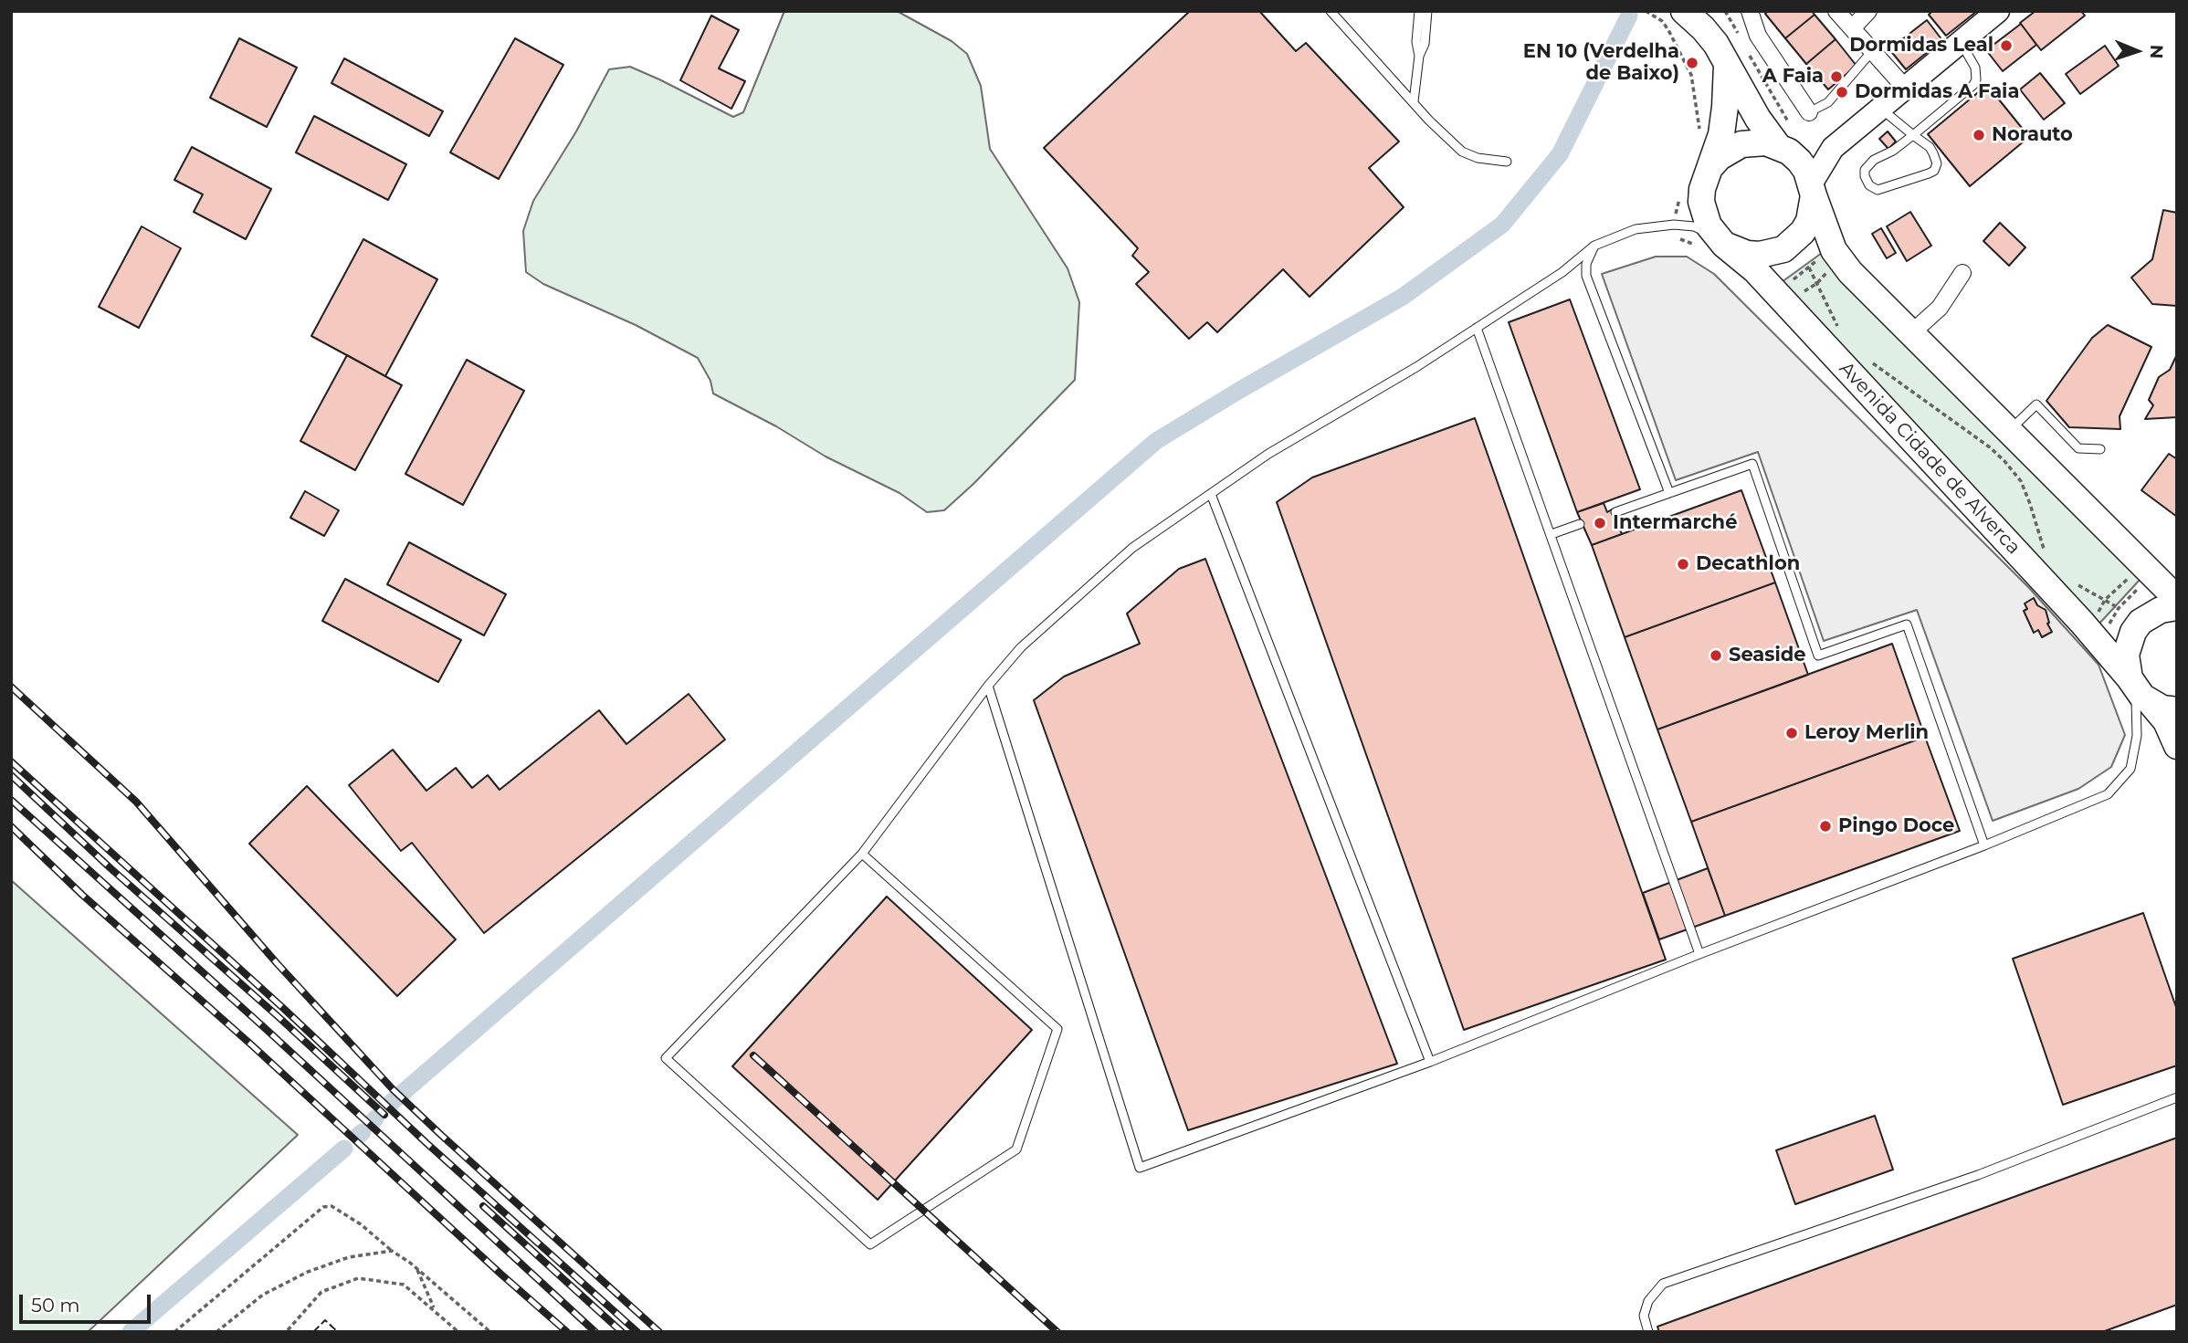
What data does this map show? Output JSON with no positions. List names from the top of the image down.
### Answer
{
  "streets": {
    "main road": ["Avenida Cidade de Alverca"]
  },
  "places": [
    "Dormidas Leal",
    "EN 10 (Verdelha de Baixo)",
    "A Faia",
    "Dormidas A Faia",
    "Norauto",
    "Intermarché",
    "Decathlon",
    "Seaside",
    "Leroy Merlin",
    "Pingo Doce"
  ],
  "scale_bar": "50 m",
  "north": "right"
}
